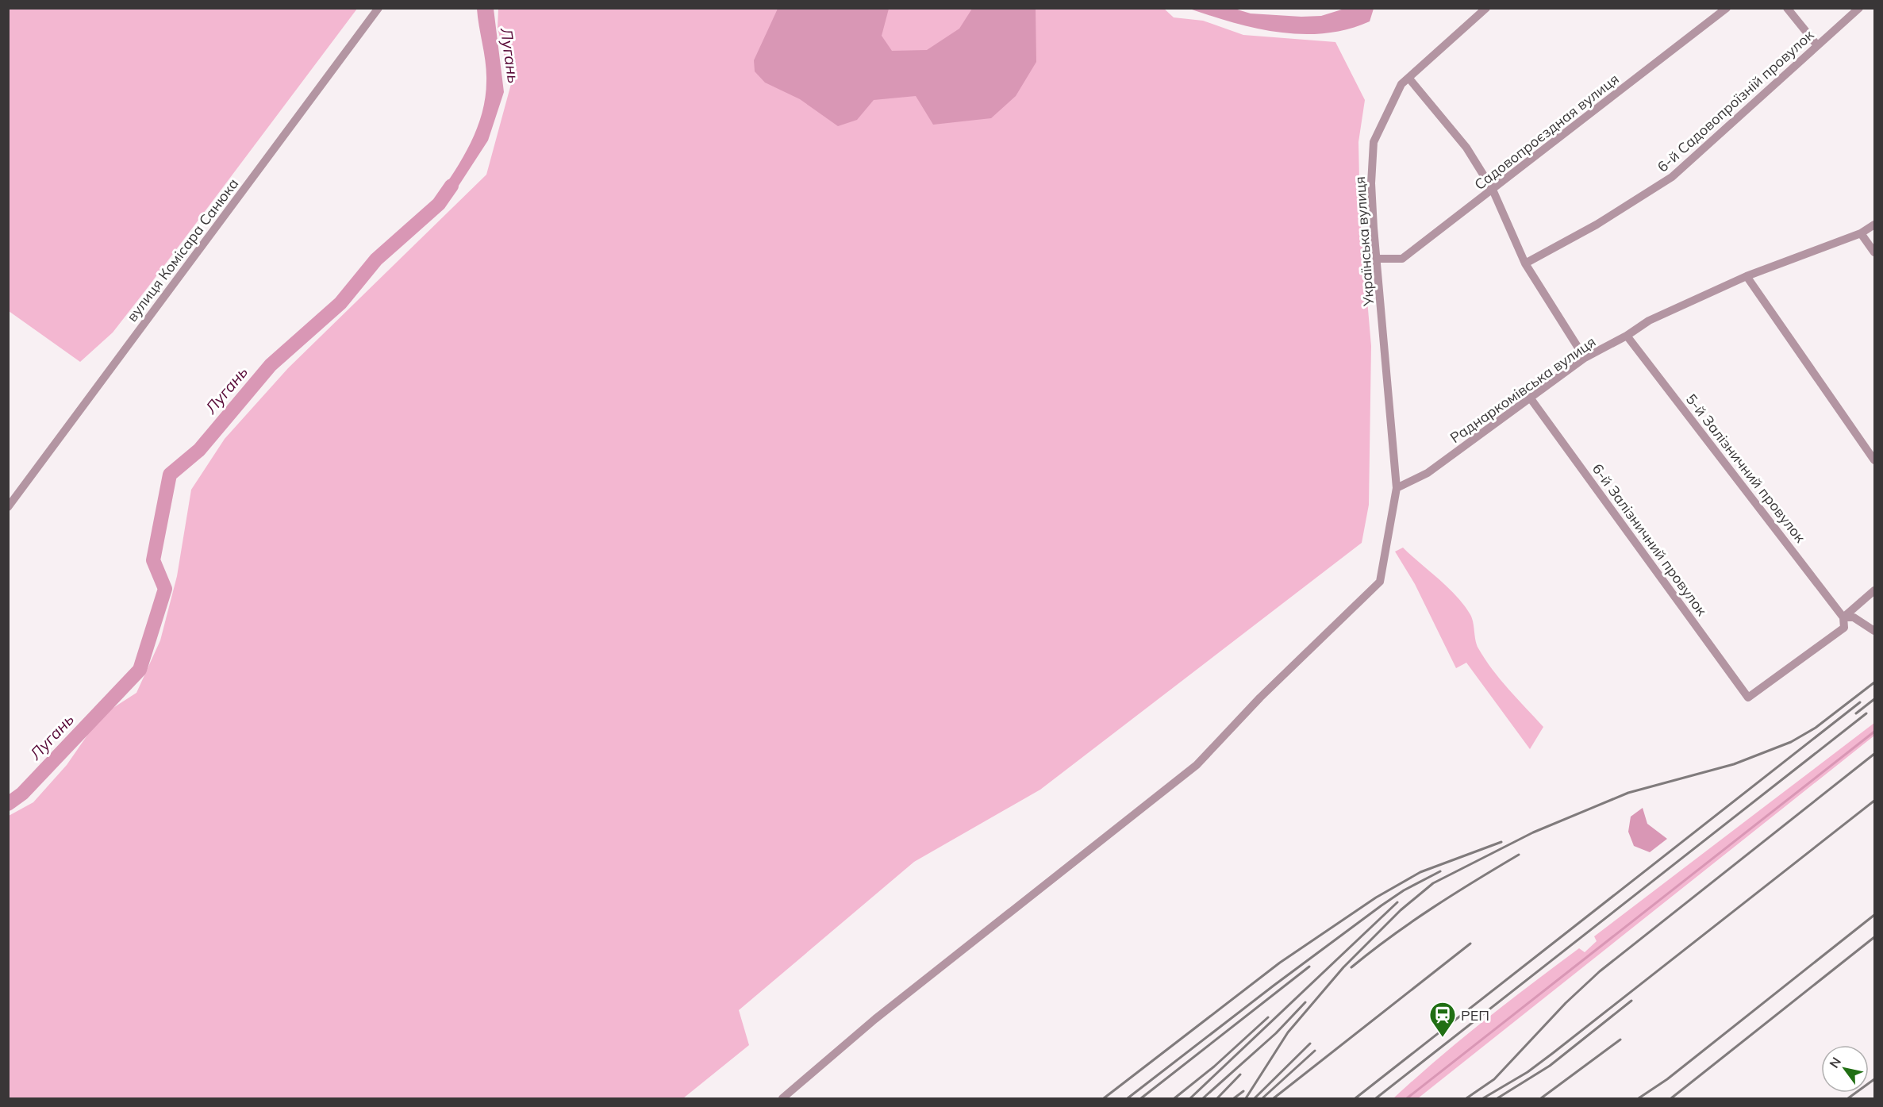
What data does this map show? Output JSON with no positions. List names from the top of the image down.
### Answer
{
  "streets": {
    "street": [
      "6-й Садовопроїзній провулок",
      "Садовопроєздная вулиця",
      "Українська вулиця",
      "вулиця Комісара Санюка",
      "Раднаркомівська вулиця",
      "5-й Залізничний провулок",
      "6-й Залізничний провулок"
    ]
  },
  "crossings": [
    ["Садовопроєздная вулиця", "Українська вулиця"],
    ["Українська вулиця", "Раднаркомівська вулиця"],
    ["Раднаркомівська вулиця", "5-й Залізничний провулок"],
    ["Раднаркомівська вулиця", "6-й Залізничний провулок"],
    ["5-й Залізничний провулок", "6-й Залізничний провулок"]
  ],
  "water": ["Лугань"],
  "places": {
    "station": ["РЕП"]
  },
  "north": "top left"
}
